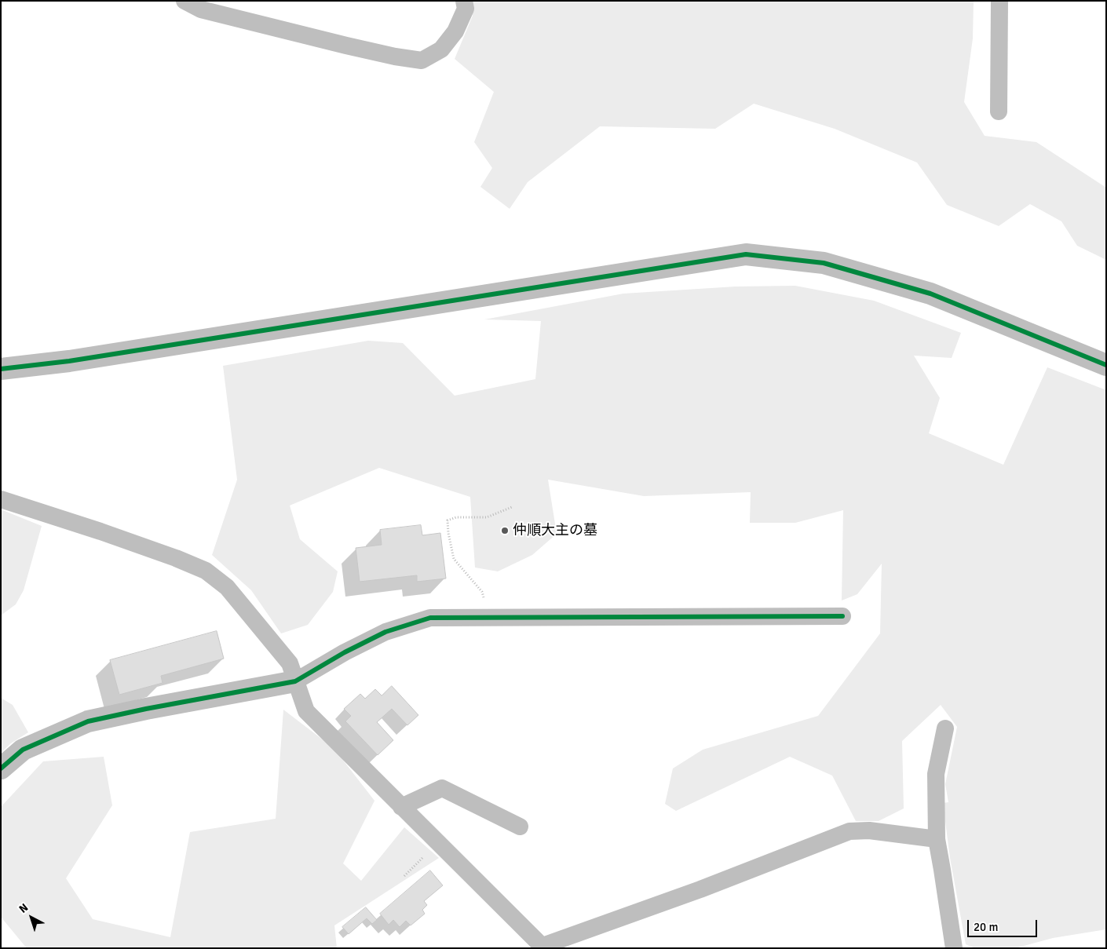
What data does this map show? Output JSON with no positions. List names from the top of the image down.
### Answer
{
  "places": ["仲順大主の墓"],
  "scale_bar": "20 m",
  "north": "top left"
}
